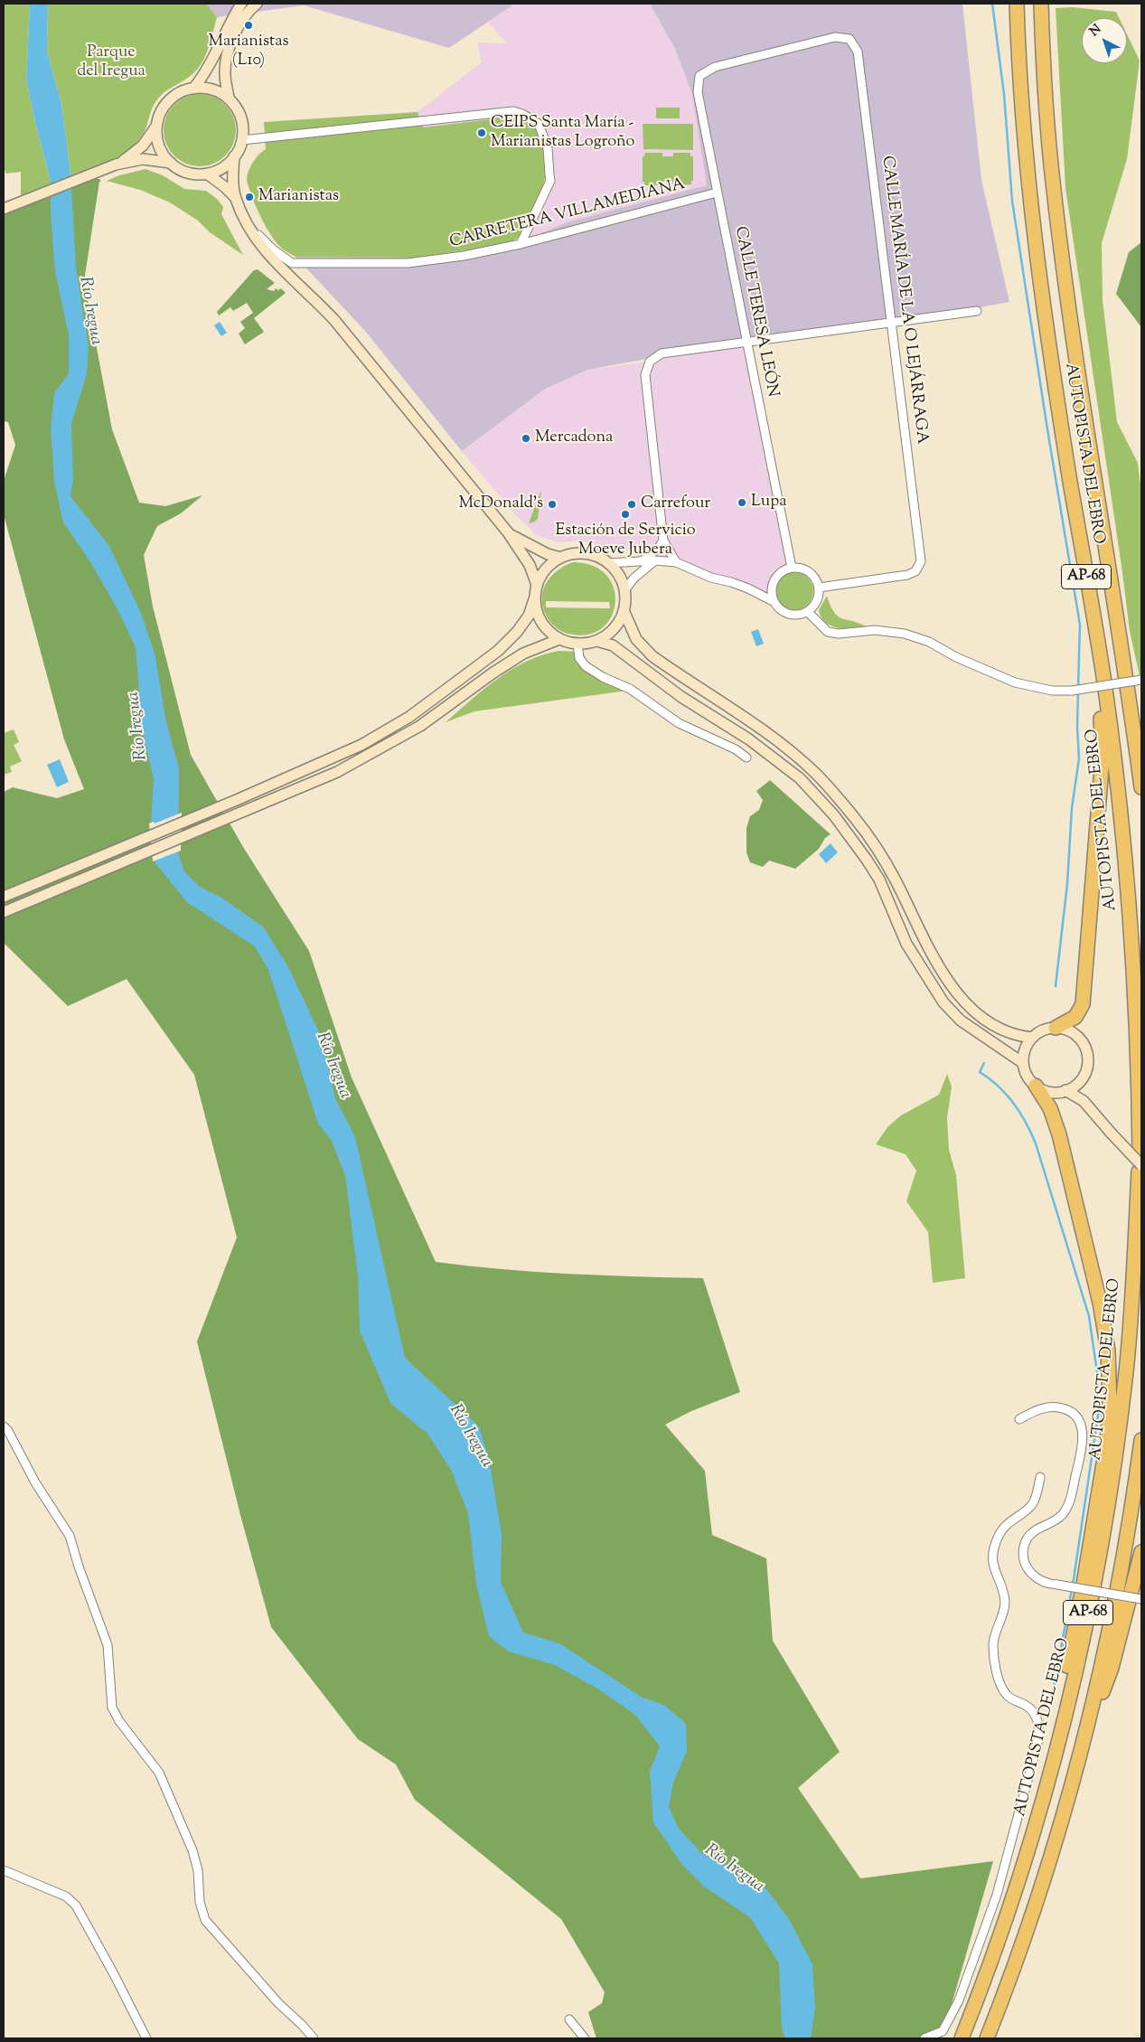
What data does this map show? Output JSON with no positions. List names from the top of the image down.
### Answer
{
  "streets": {
    "highway": ["AUTOPISTA DEL EBRO", "AP-68"],
    "street": ["CARRETERA VILLAMEDIANA", "CALLE MARÍA DE LA O LEJÁRRAGA", "CALLE TERESA LEÓN"]
  },
  "crossings": [
    ["CARRETERA VILLAMEDIANA", "CALLE TERESA LEÓN"],
    ["CALLE MARÍA DE LA O LEJÁRRAGA", "CALLE TERESA LEÓN"]
  ],
  "water": ["Río Iregua"],
  "parks": ["Parque del Iregua"],
  "places": [
    "Marianistas (L10)",
    "CEIPS Santa María - Marianistas Logroño",
    "Marianistas",
    "Mercadona",
    "Lupa",
    "McDonald's",
    "Carrefour",
    "Estación de Servicio Moeve Jubera"
  ],
  "north": "top left"
}
